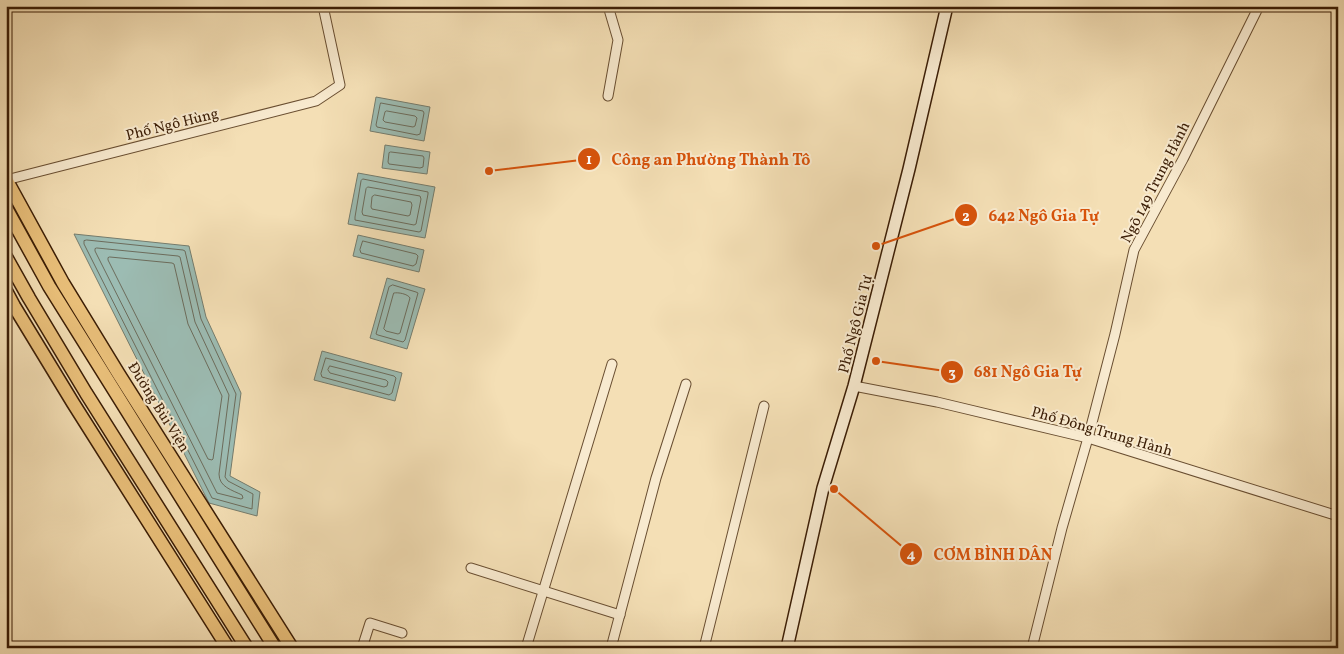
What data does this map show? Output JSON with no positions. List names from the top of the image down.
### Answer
{
  "streets": {
    "main road": ["Phố Ngô Gia Tự", "Đường Bùi Viện"],
    "street": ["Phố Ngô Hùng", "Ngõ 149 Trung Hành", "Phố Đông Trung Hành"]
  },
  "crossings": [
    ["Phố Ngô Hùng", "Đường Bùi Viện"],
    ["Ngõ 149 Trung Hành", "Phố Đông Trung Hành"],
    ["Phố Ngô Gia Tự", "Phố Đông Trung Hành"]
  ],
  "places": [
    "Công an Phường Thành Tô",
    "642 Ngô Gia Tự",
    "681 Ngô Gia Tự",
    "CƠM BÌNH DÂN"
  ]
}
